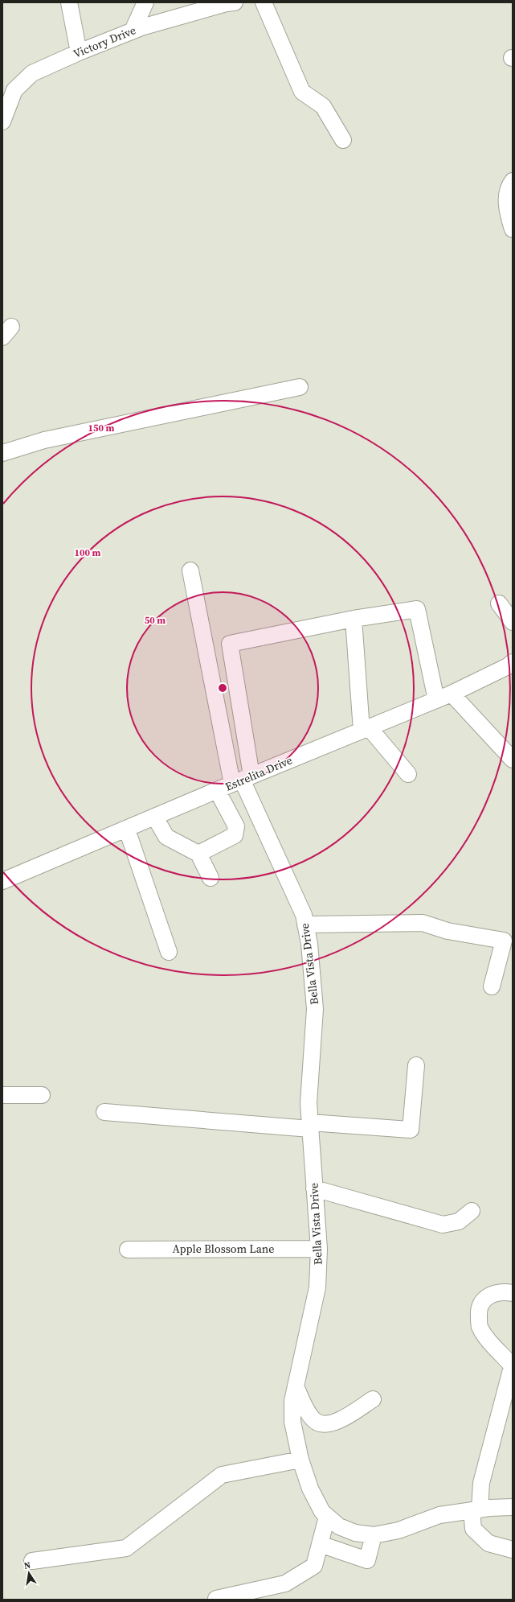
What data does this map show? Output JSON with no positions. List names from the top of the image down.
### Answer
{
  "streets": {
    "street": [
      "Victory Drive",
      "Estrelita Drive",
      "Bella Vista Drive",
      "Apple Blossom Lane"
    ]
  },
  "crossings": [
    ["Estrelita Drive", "Bella Vista Drive"],
    ["Bella Vista Drive", "Apple Blossom Lane"]
  ],
  "north": "top",
  "rings": ["150 m", "100 m", "50 m"]
}
